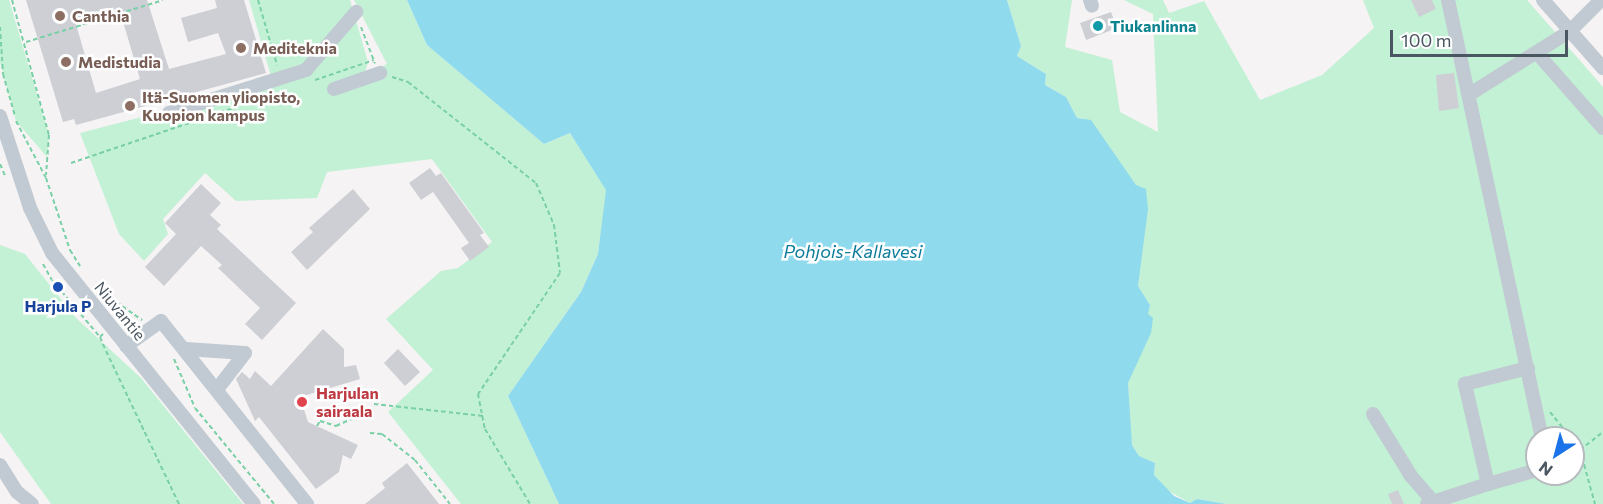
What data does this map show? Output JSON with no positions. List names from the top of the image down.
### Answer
{
  "streets": {
    "street": ["Niuvantie"]
  },
  "water": ["Pohjois-Kallavesi"],
  "places": [
    "Canthia",
    "Tiukanlinna",
    "Mediteknia",
    "Medistudia",
    "Itä-Suomen yliopisto, Kuopion kampus",
    "Harjula P",
    "Harjulan sairaala"
  ],
  "scale_bar": "100 m",
  "north": "bottom left"
}
